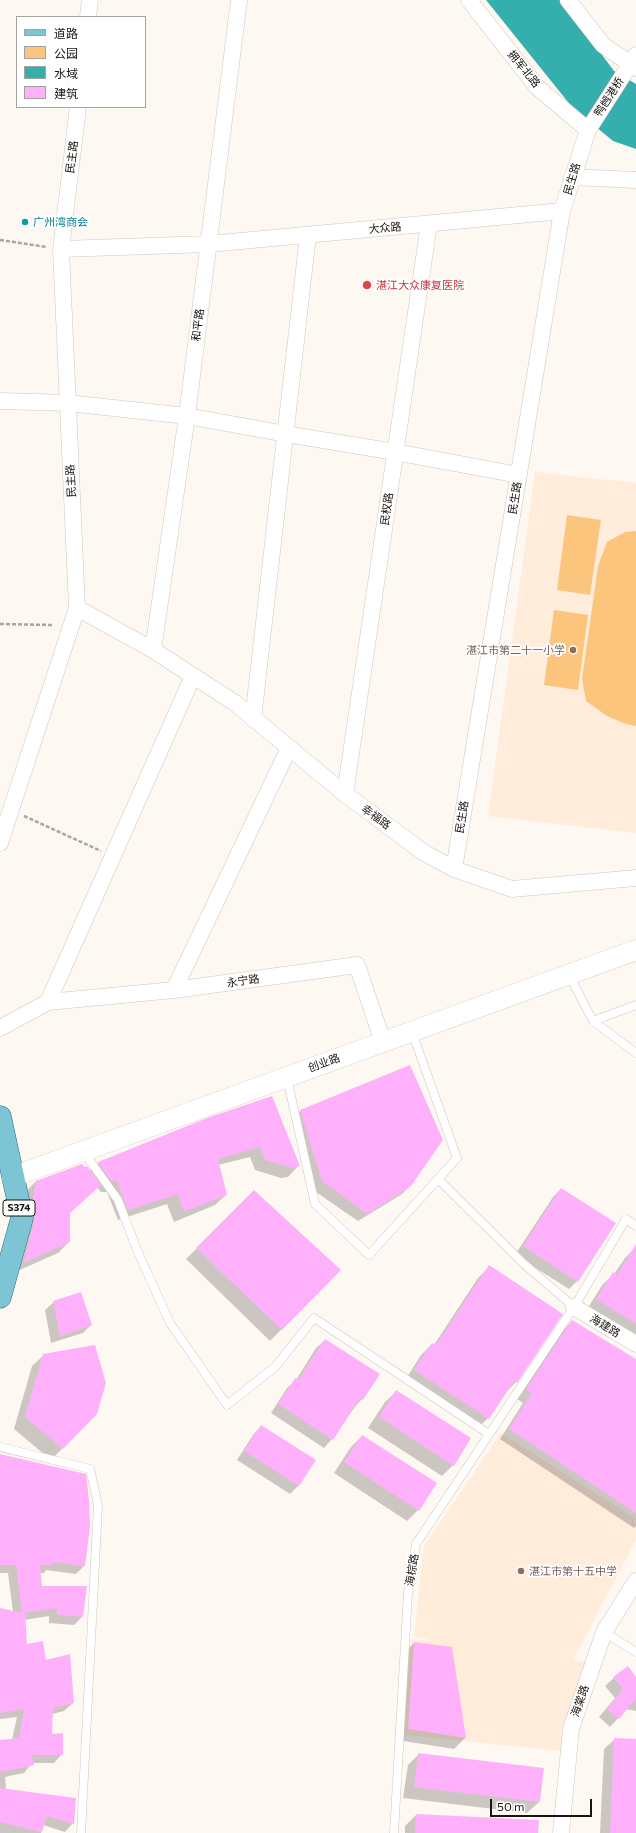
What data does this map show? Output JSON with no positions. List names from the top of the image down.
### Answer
{
  "streets": {
    "main road": ["S374"],
    "street": [
      "拥军北路",
      "鸭乸港桥",
      "民主路",
      "民生路",
      "大众路",
      "和平路",
      "民权路",
      "幸福路",
      "永宁路",
      "创业路",
      "海建路",
      "海棠路"
    ],
    "lane": ["海棕路"]
  },
  "crossings": [
    ["拥军北路", "鸭乸港桥"],
    ["拥军北路", "民生路"],
    ["鸭乸港桥", "民生路"],
    ["民主路", "大众路"],
    ["民主路", "幸福路"],
    ["民生路", "大众路"],
    ["民生路", "幸福路"],
    ["大众路", "和平路"],
    ["大众路", "民权路"],
    ["和平路", "幸福路"],
    ["民权路", "幸福路"],
    ["永宁路", "创业路"],
    ["创业路", "S374"],
    ["海建路", "海棕路"]
  ],
  "places": [
    "广州湾商会",
    "湛江大众康复医院",
    "湛江市第二十一小学",
    "湛江市第十五中学"
  ],
  "legend": [
    "道路",
    "公园",
    "水域",
    "建筑"
  ],
  "scale_bar": "50 m"
}
